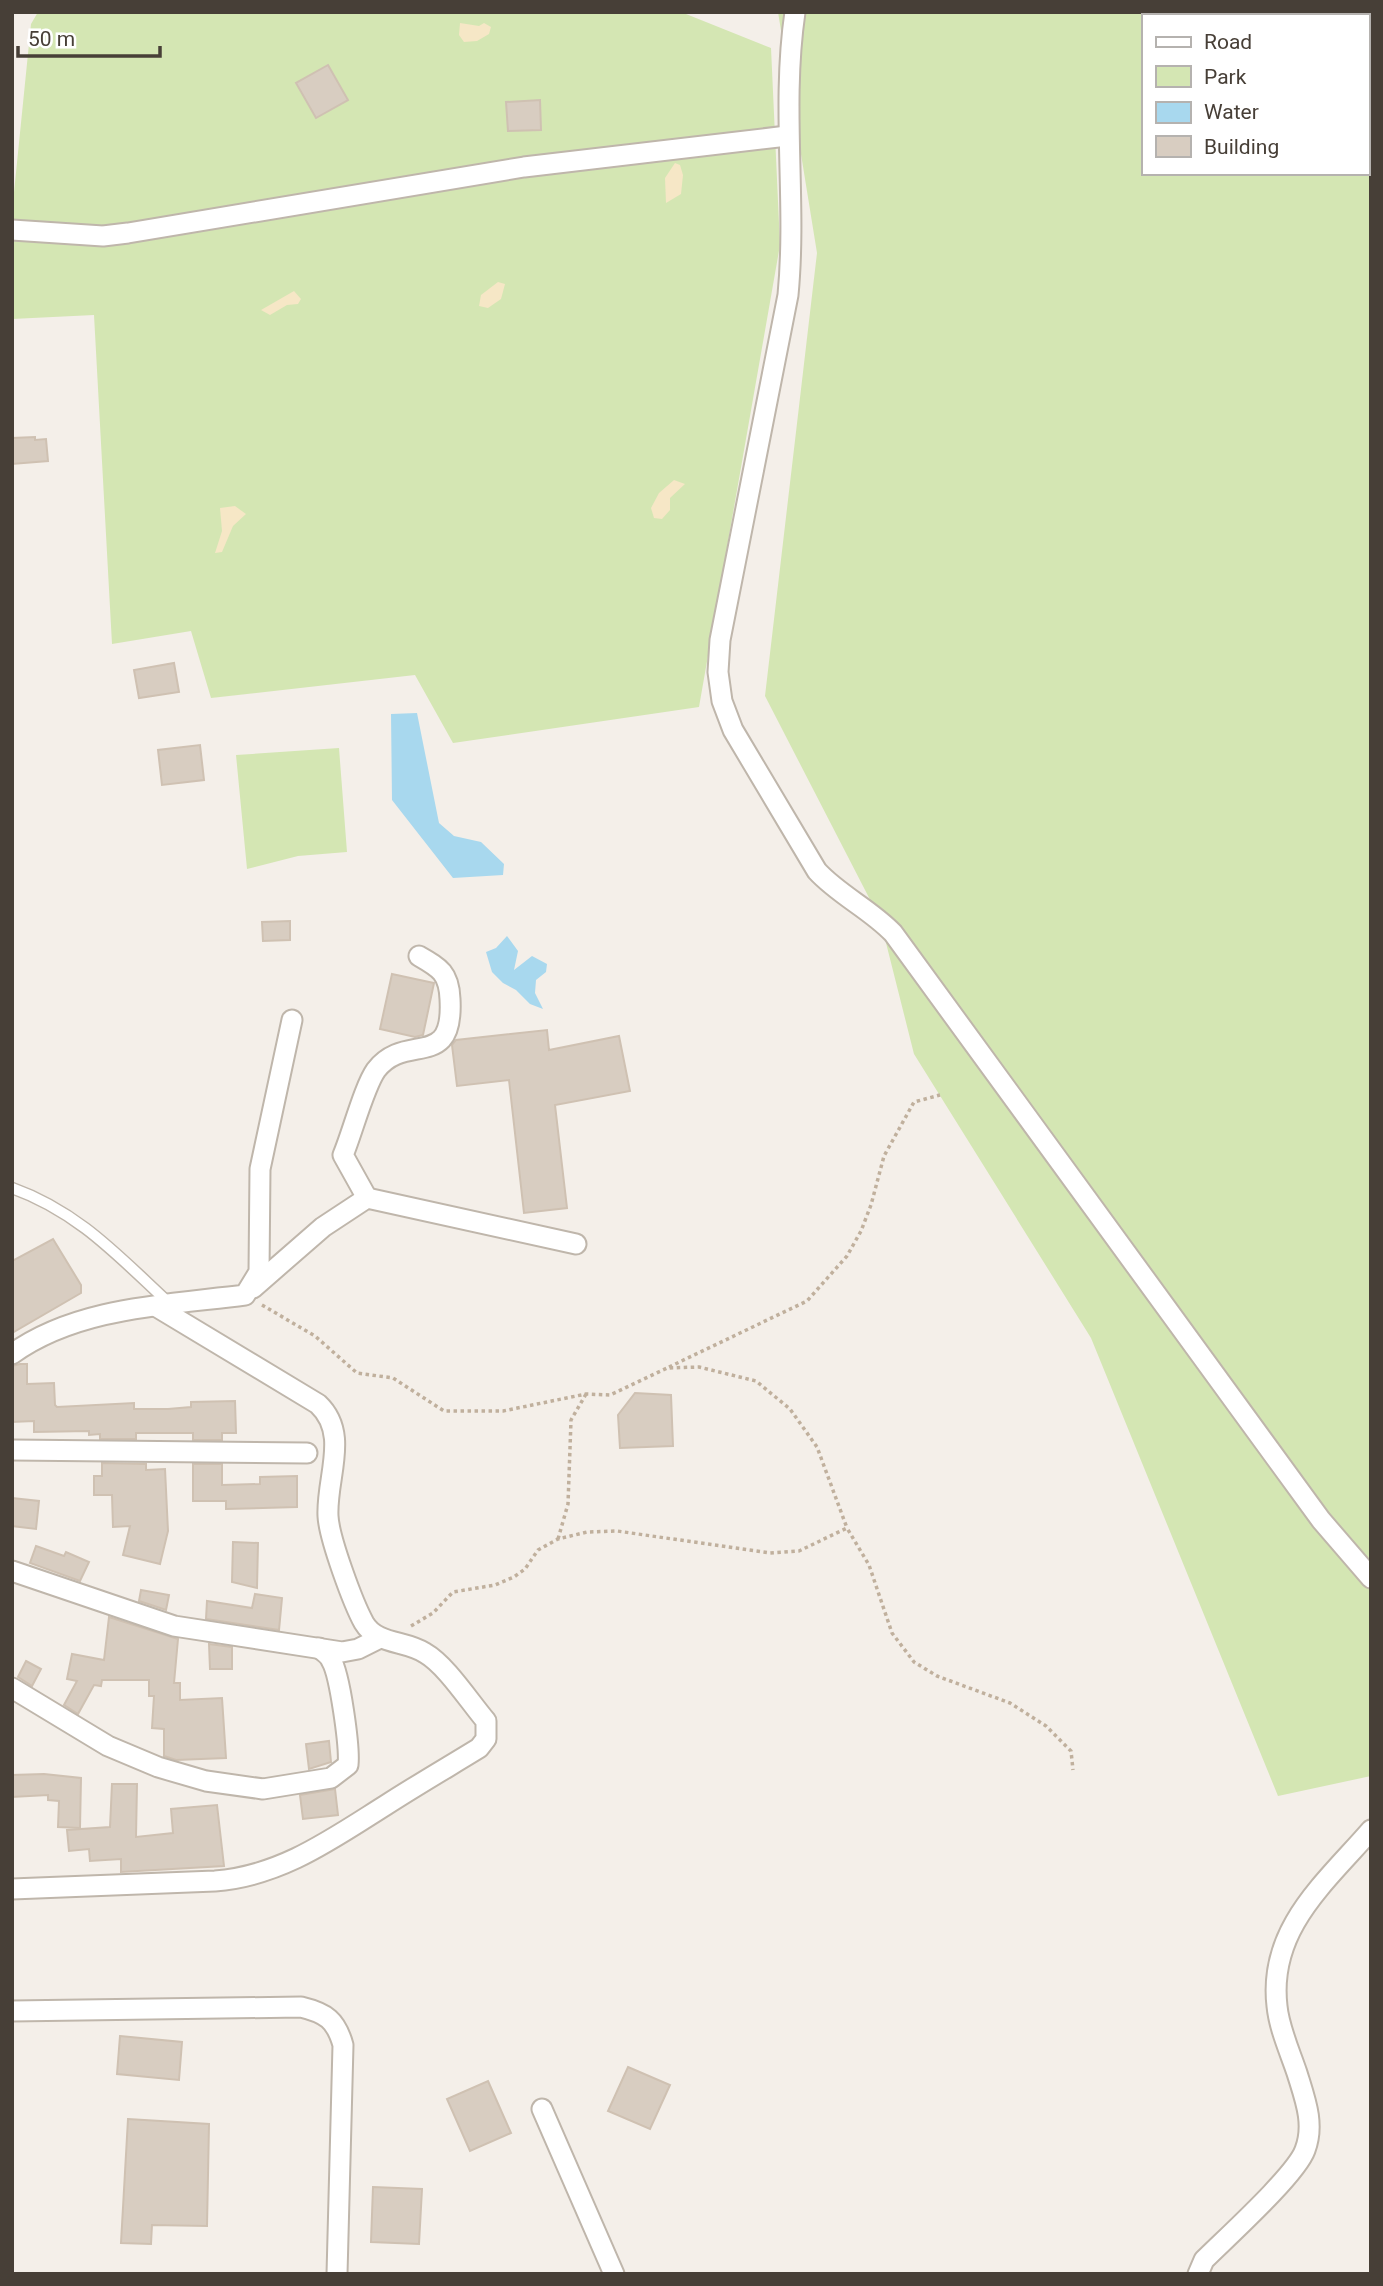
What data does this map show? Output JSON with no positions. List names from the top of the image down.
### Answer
{
  "legend": [
    "Road",
    "Park",
    "Water",
    "Building"
  ],
  "scale_bar": "50 m"
}
